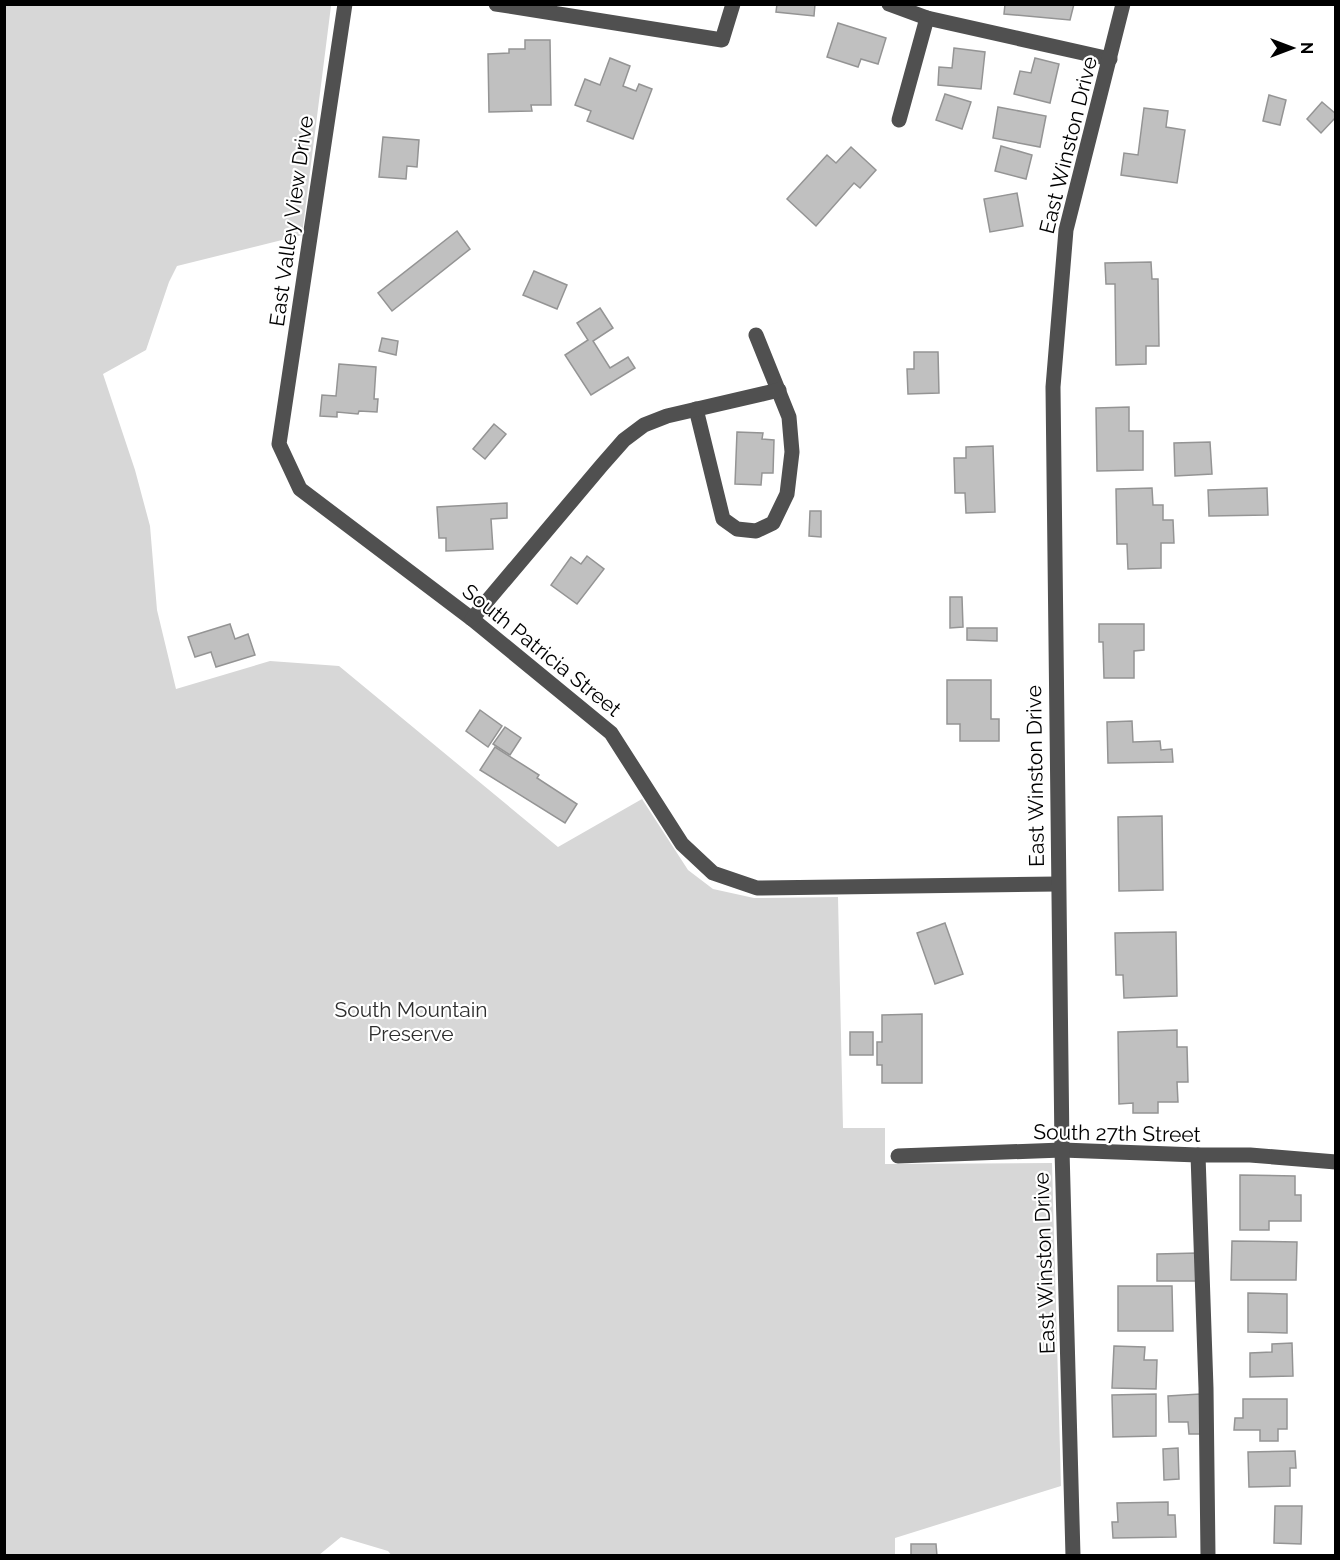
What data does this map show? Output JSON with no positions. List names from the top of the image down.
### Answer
{
  "streets": {
    "street": [
      "East Winston Drive",
      "East Valley View Drive",
      "South Patricia Street",
      "South 27th Street"
    ]
  },
  "crossings": [
    ["East Winston Drive", "South Patricia Street"],
    ["East Winston Drive", "South 27th Street"],
    ["East Valley View Drive", "South Patricia Street"]
  ],
  "parks": ["South Mountain Preserve"],
  "north": "right"
}
